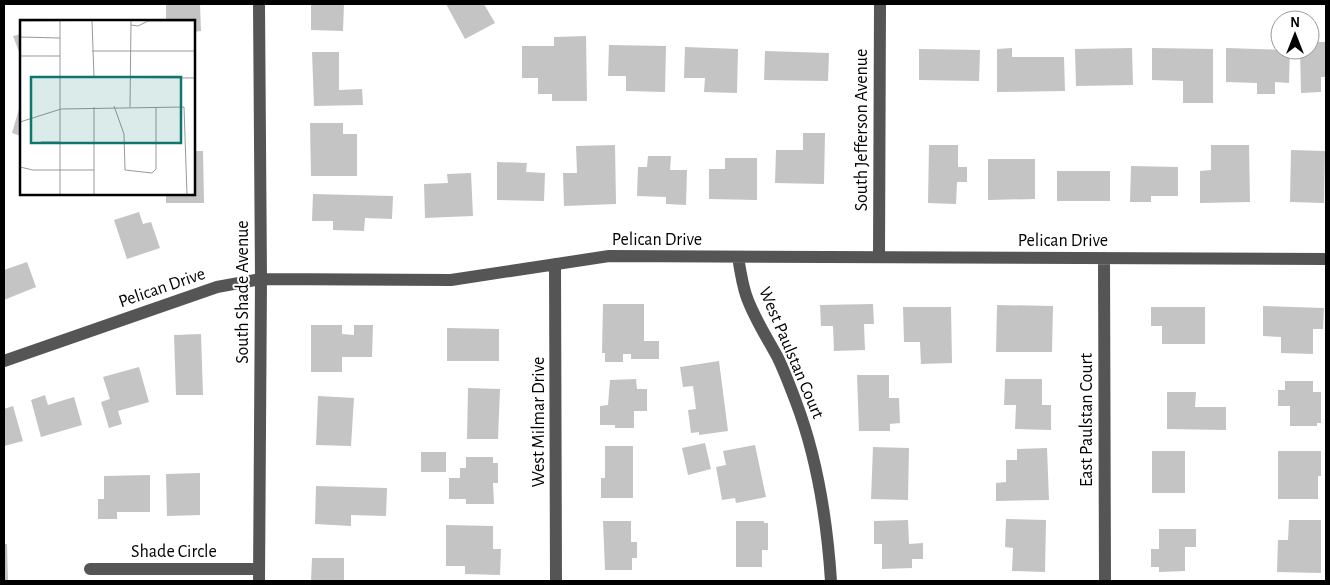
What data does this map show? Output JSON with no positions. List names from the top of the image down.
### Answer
{
  "streets": {
    "street": [
      "South Jefferson Avenue",
      "Pelican Drive",
      "South Shade Avenue",
      "West Paulstan Court",
      "East Paulstan Court",
      "West Milmar Drive",
      "Shade Circle"
    ]
  },
  "crossings": [
    ["South Jefferson Avenue", "Pelican Drive"],
    ["Pelican Drive", "South Shade Avenue"],
    ["Pelican Drive", "West Paulstan Court"],
    ["Pelican Drive", "East Paulstan Court"],
    ["Pelican Drive", "West Milmar Drive"],
    ["South Shade Avenue", "Shade Circle"]
  ],
  "north": "top"
}
